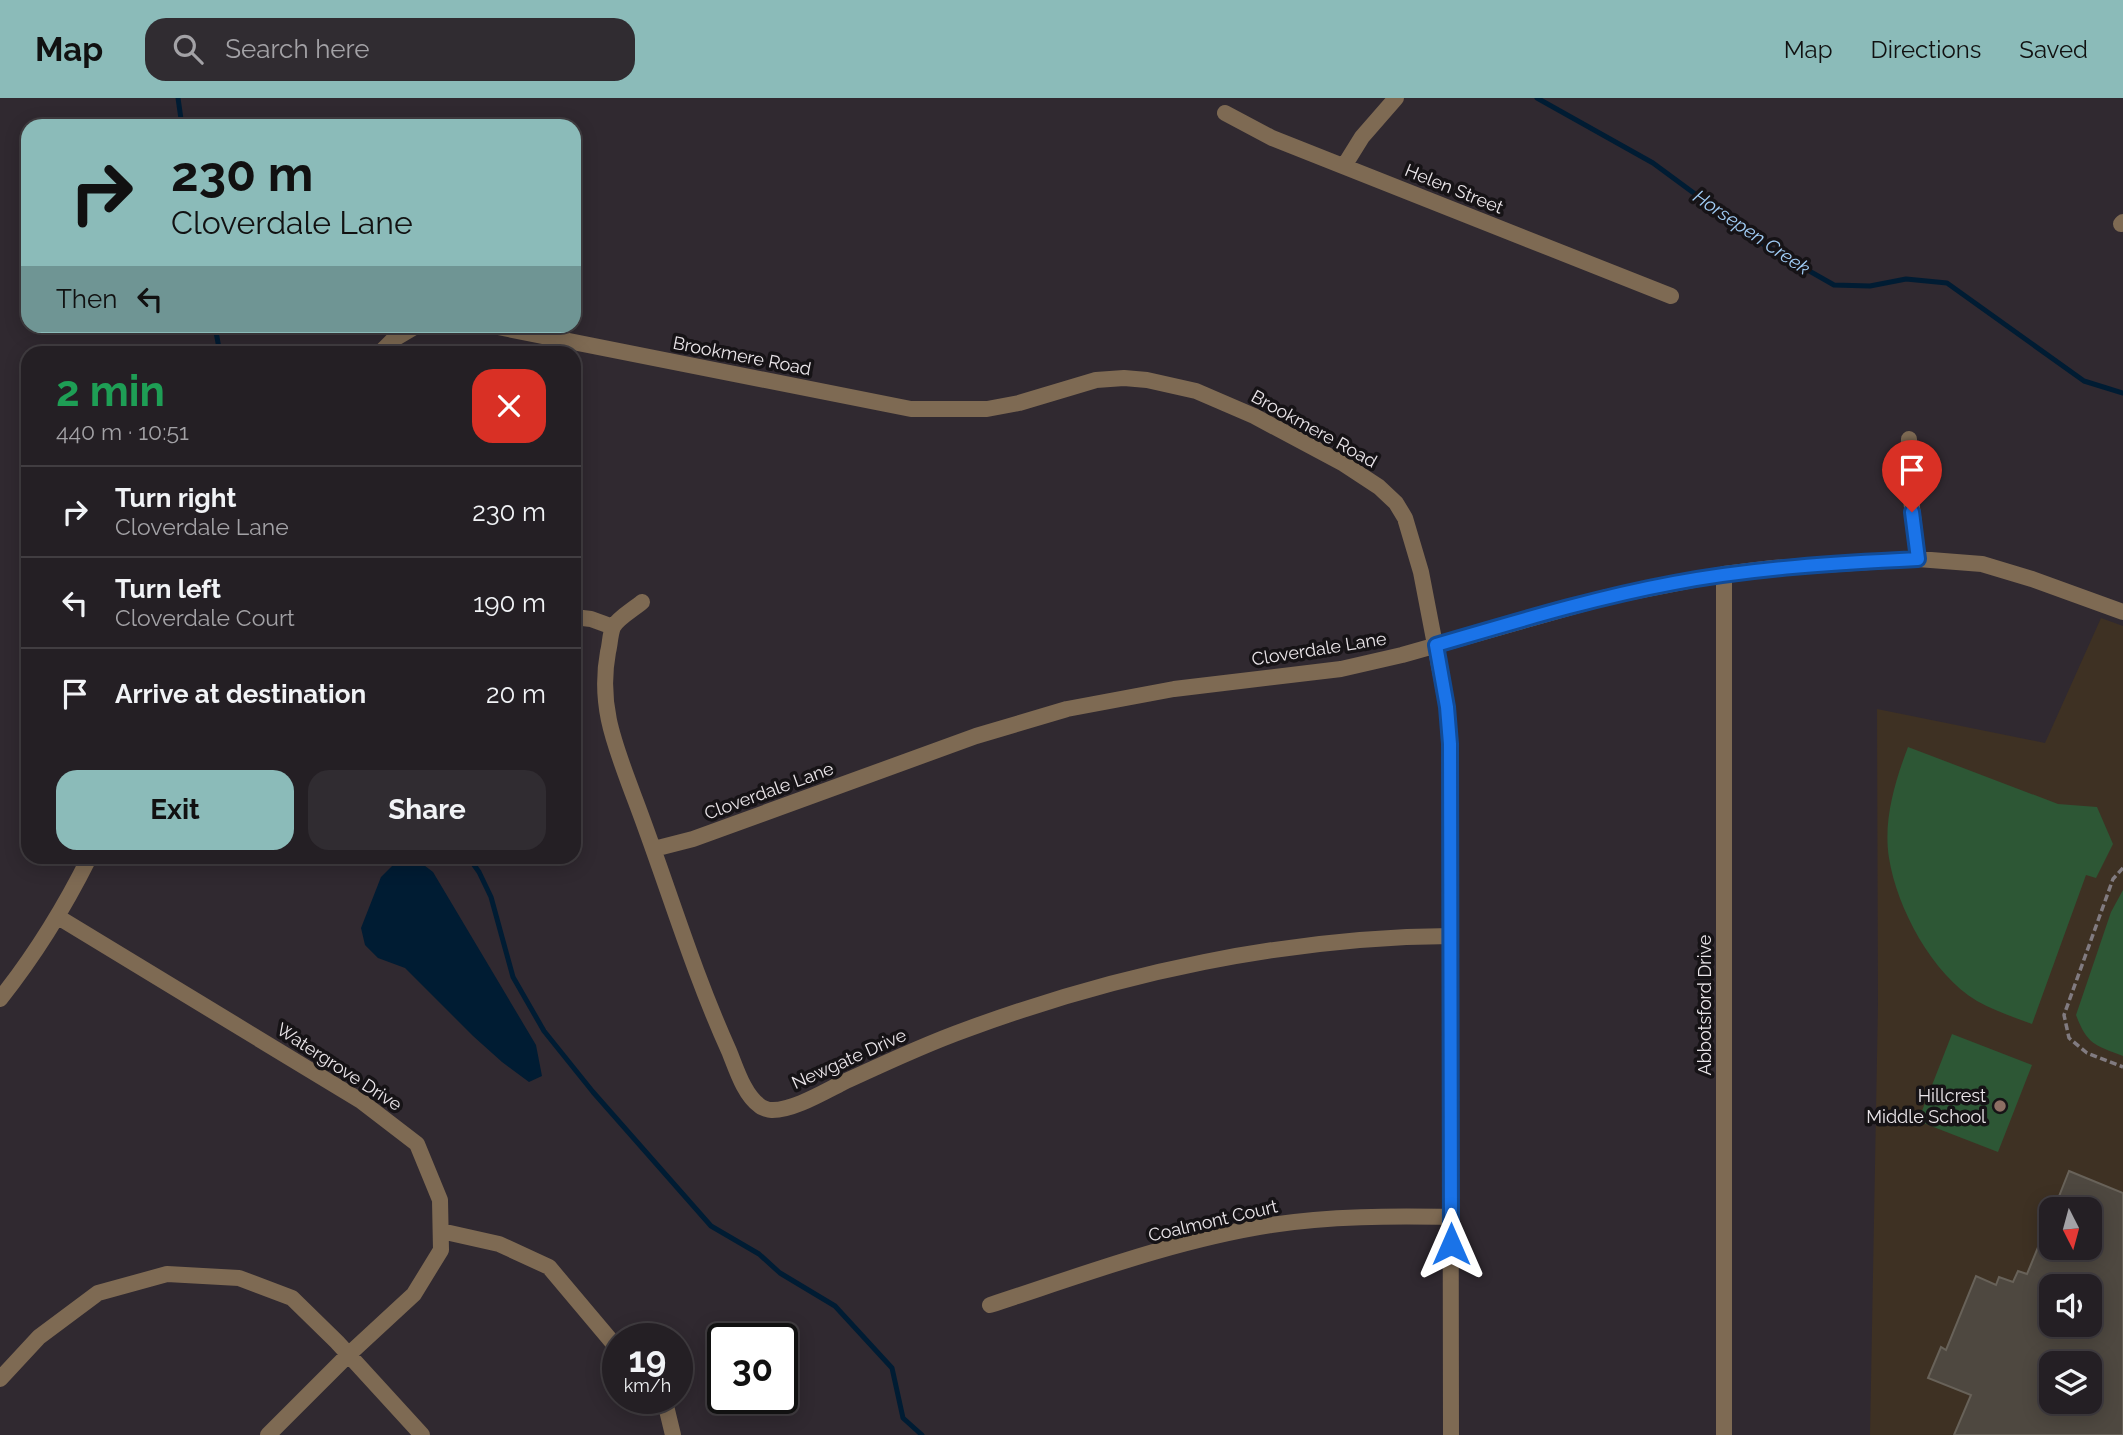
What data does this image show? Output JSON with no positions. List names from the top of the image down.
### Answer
{
  "streets": {
    "street": [
      "Helen Street",
      "Brookmere Road",
      "Cloverdale Lane",
      "Abbotsford Drive",
      "Newgate Drive",
      "Watergrove Drive",
      "Coalmont Court"
    ]
  },
  "crossings": [
    ["Brookmere Road", "Cloverdale Lane"],
    ["Brookmere Road", "Newgate Drive"],
    ["Brookmere Road", "Coalmont Court"],
    ["Cloverdale Lane", "Abbotsford Drive"],
    ["Cloverdale Lane", "Newgate Drive"]
  ],
  "water": ["Horsepen Creek"],
  "places": ["Hillcrest Middle School"],
  "north": "bottom",
  "page": {
    "header": "Map",
    "search": "Search here",
    "nav": ["Map", "Directions", "Saved"],
    "turn": ["230 m", "Cloverdale Lane"],
    "then": "Then",
    "heading": ["2 min", "440 m · 10:51"],
    "list": [
      {
        "name": "Turn right",
        "note": "Cloverdale Lane",
        "value": "230 m"
      },
      {
        "name": "Turn left",
        "note": "Cloverdale Court",
        "value": "190 m"
      },
      {
        "name": "Arrive at destination",
        "value": "20 m"
      }
    ],
    "buttons": ["Exit", "Share"],
    "speed": "19 km/h",
    "limit": "30"
  }
}
